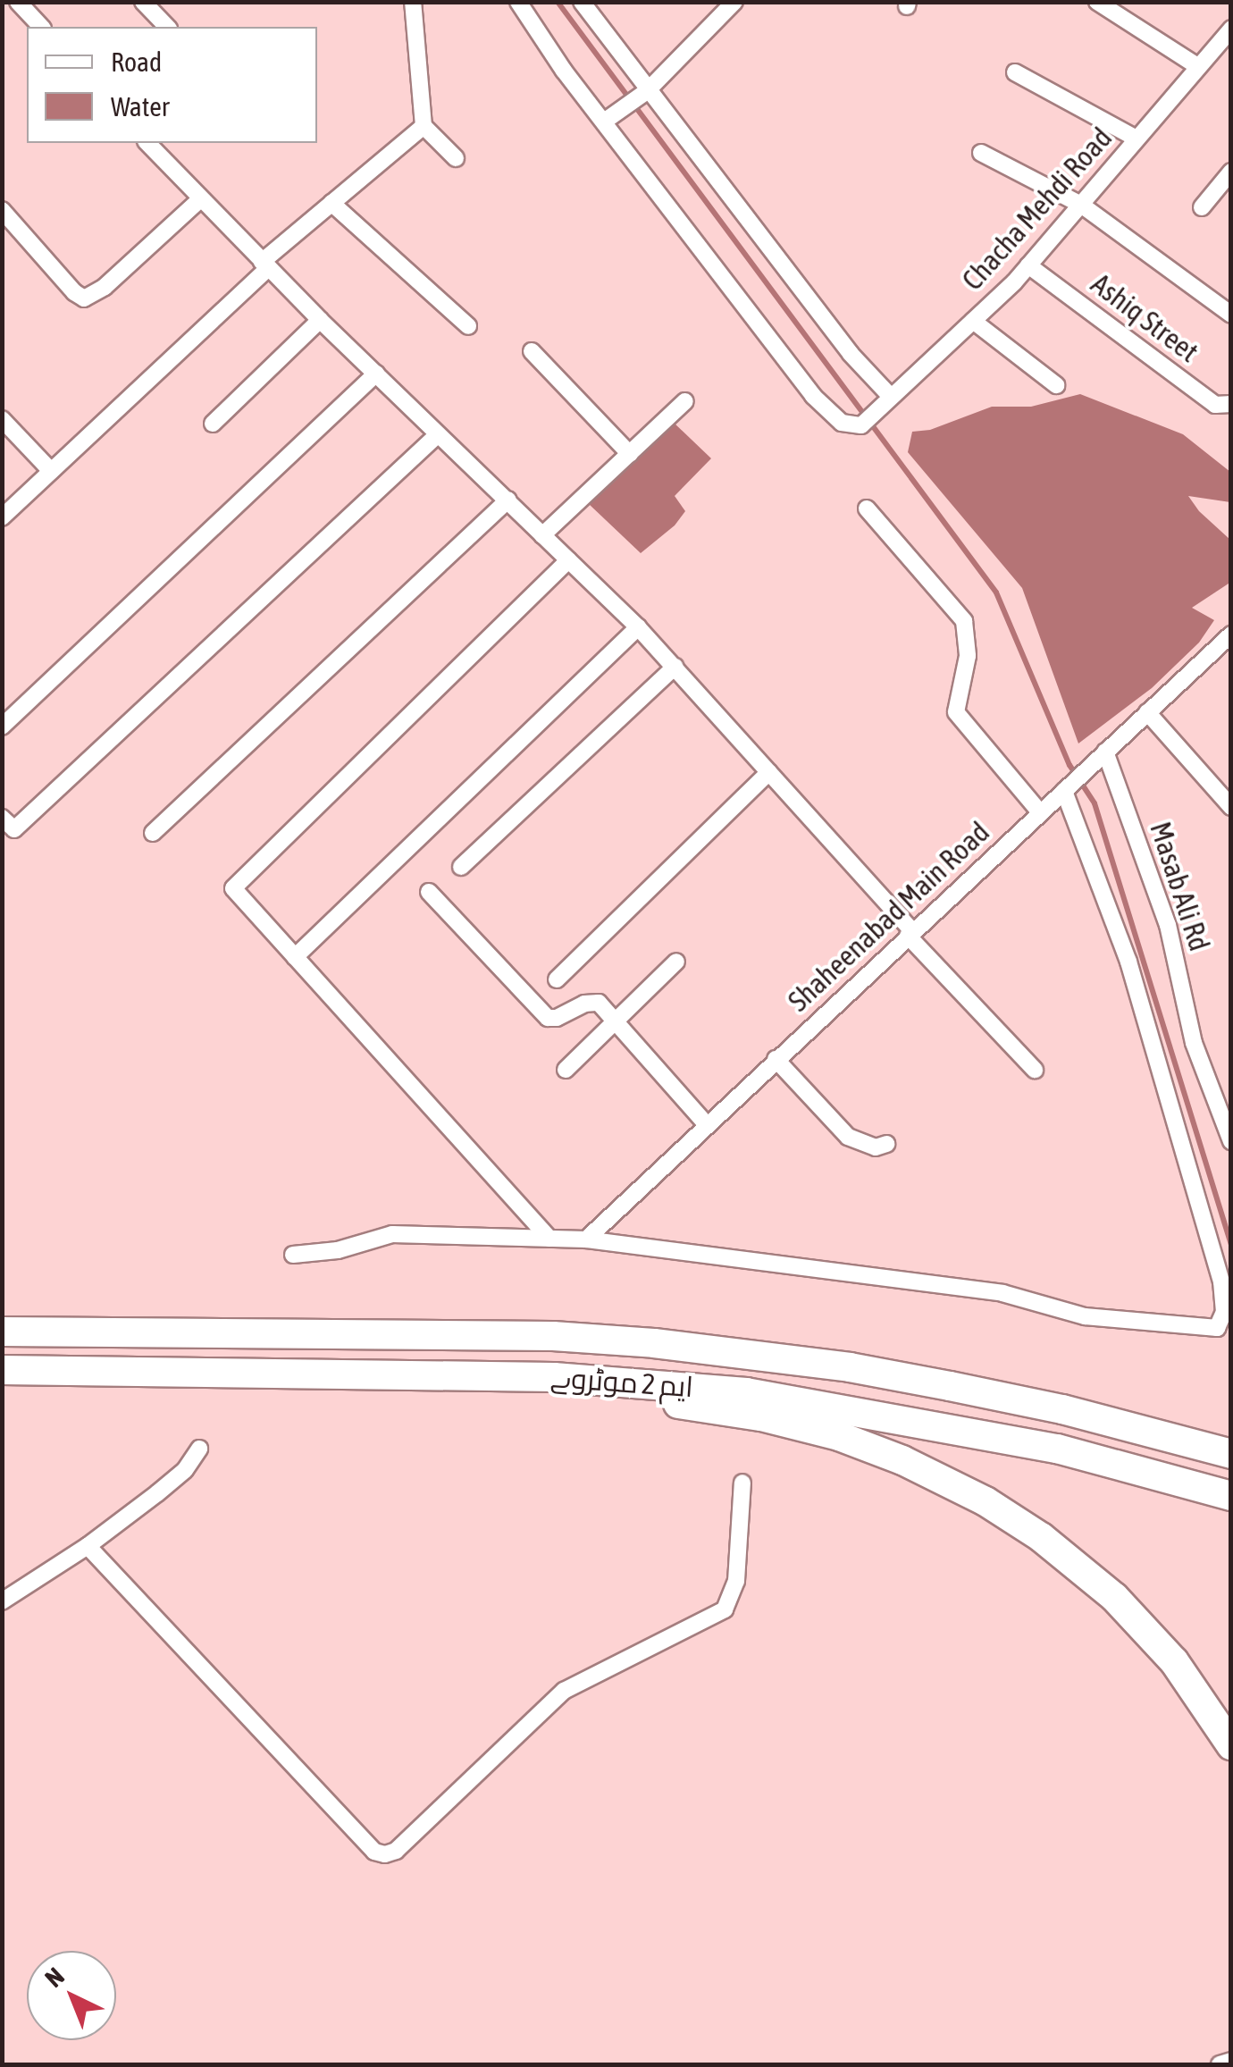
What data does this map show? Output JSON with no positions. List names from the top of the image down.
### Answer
{
  "streets": {
    "highway": ["ایم 2 موٹروے"],
    "street": [
      "Chacha Mehdi Road",
      "Ashiq Street",
      "Masab Ali Rd",
      "Shaheenabad Main Road"
    ]
  },
  "crossings": [
    ["Chacha Mehdi Road", "Ashiq Street"],
    ["Masab Ali Rd", "Shaheenabad Main Road"]
  ],
  "legend": ["Road", "Water"],
  "north": "top left"
}
